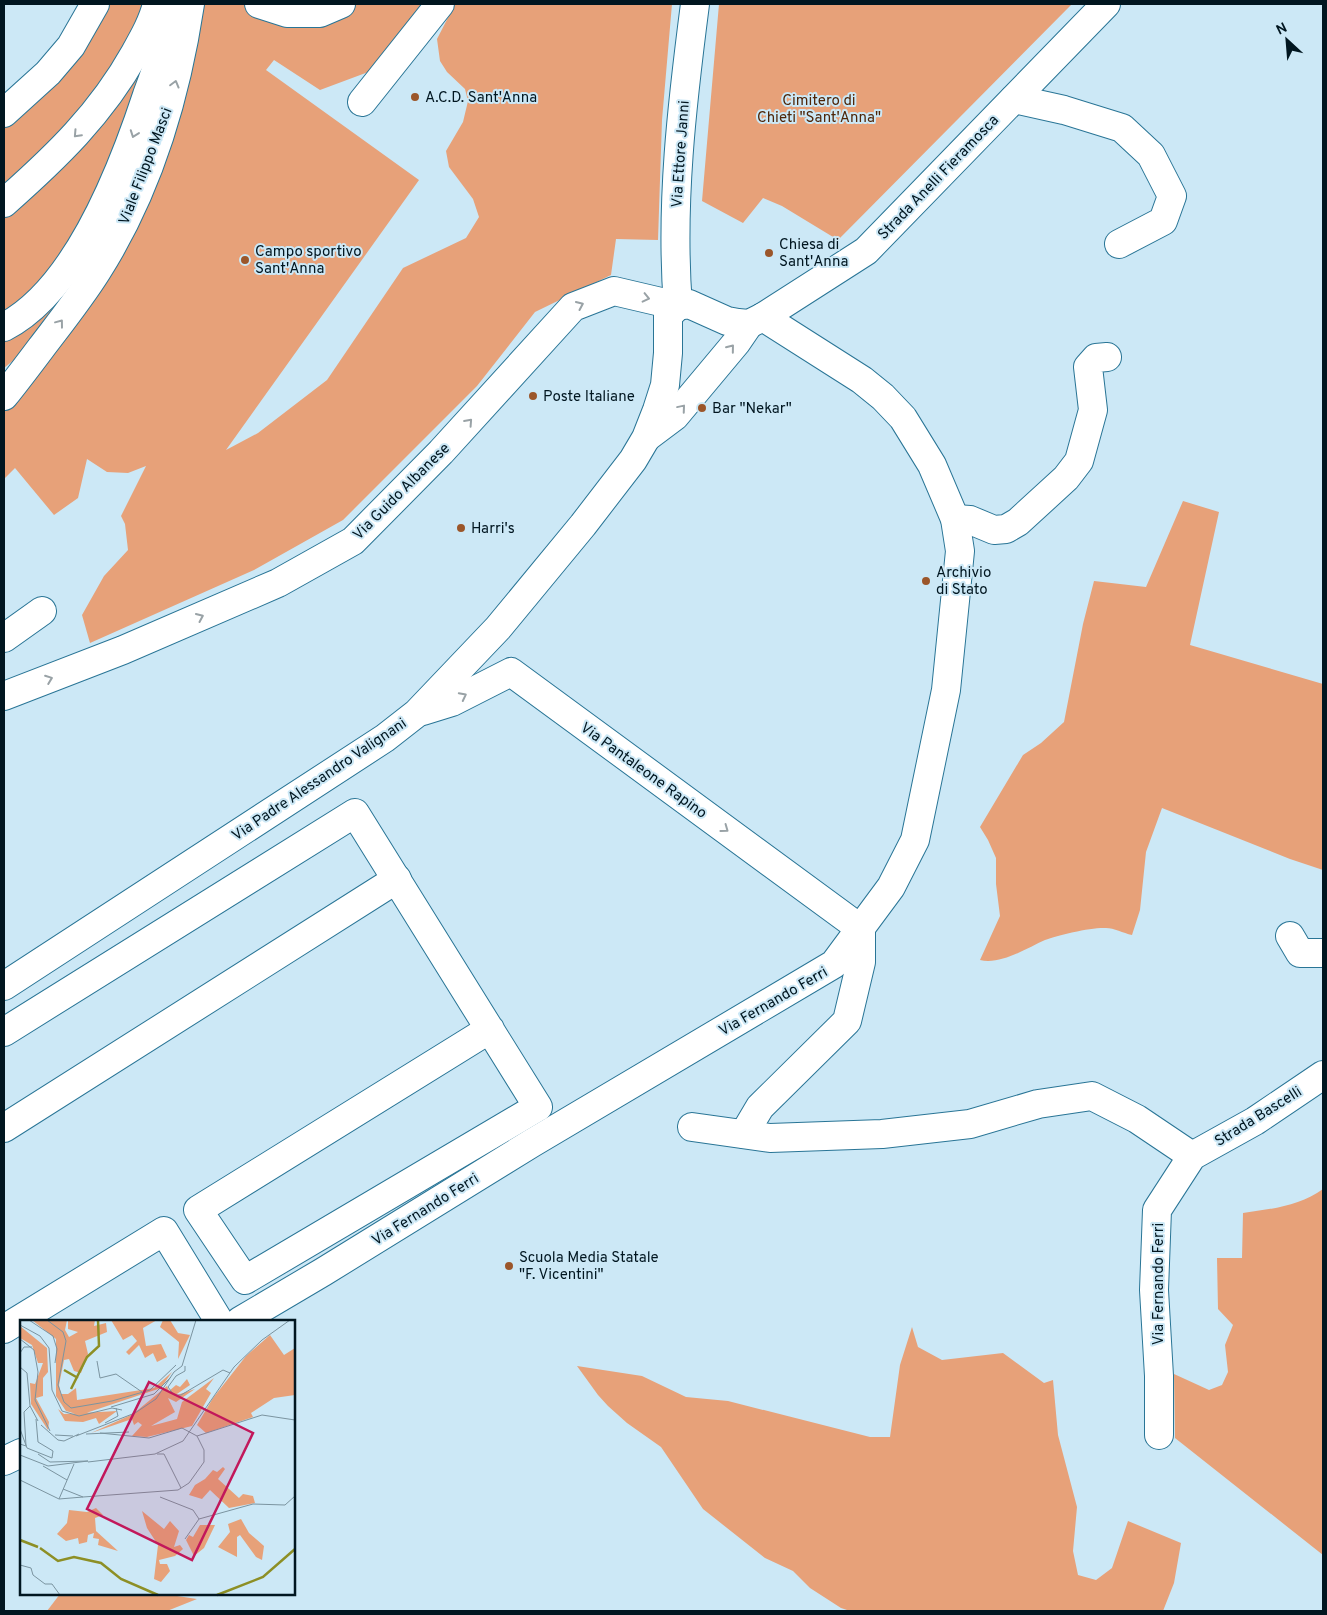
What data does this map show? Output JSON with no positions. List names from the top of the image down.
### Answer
{
  "streets": {
    "main road": [
      "Via Ettore Janni",
      "Viale Filippo Masci",
      "Strada Anelli Fieramosca",
      "Via Guido Albanese",
      "Via Pantaleone Rapino",
      "Via Padre Alessandro Valignani",
      "Via Fernando Ferri",
      "Strada Bascelli"
    ]
  },
  "crossings": [
    ["Via Ettore Janni", "Via Guido Albanese"],
    ["Via Ettore Janni", "Via Padre Alessandro Valignani"],
    ["Strada Anelli Fieramosca", "Via Guido Albanese"],
    ["Strada Anelli Fieramosca", "Via Fernando Ferri"],
    ["Via Guido Albanese", "Via Padre Alessandro Valignani"],
    ["Via Guido Albanese", "Via Fernando Ferri"],
    ["Via Pantaleone Rapino", "Via Padre Alessandro Valignani"],
    ["Via Pantaleone Rapino", "Via Fernando Ferri"],
    ["Via Fernando Ferri", "Strada Bascelli"]
  ],
  "one_way": ["Via Guido Albanese", "Via Pantaleone Rapino"],
  "parks": ["Cimitero di Chieti \"Sant'Anna\""],
  "places": [
    "A.C.D. Sant'Anna",
    "Chiesa di Sant'Anna",
    "Campo sportivo Sant'Anna",
    "Poste Italiane",
    "Bar \"Nekar\"",
    "Harri's",
    "Archivio di Stato",
    "Scuola Media Statale \"F. Vicentini\""
  ],
  "north": "top left"
}
